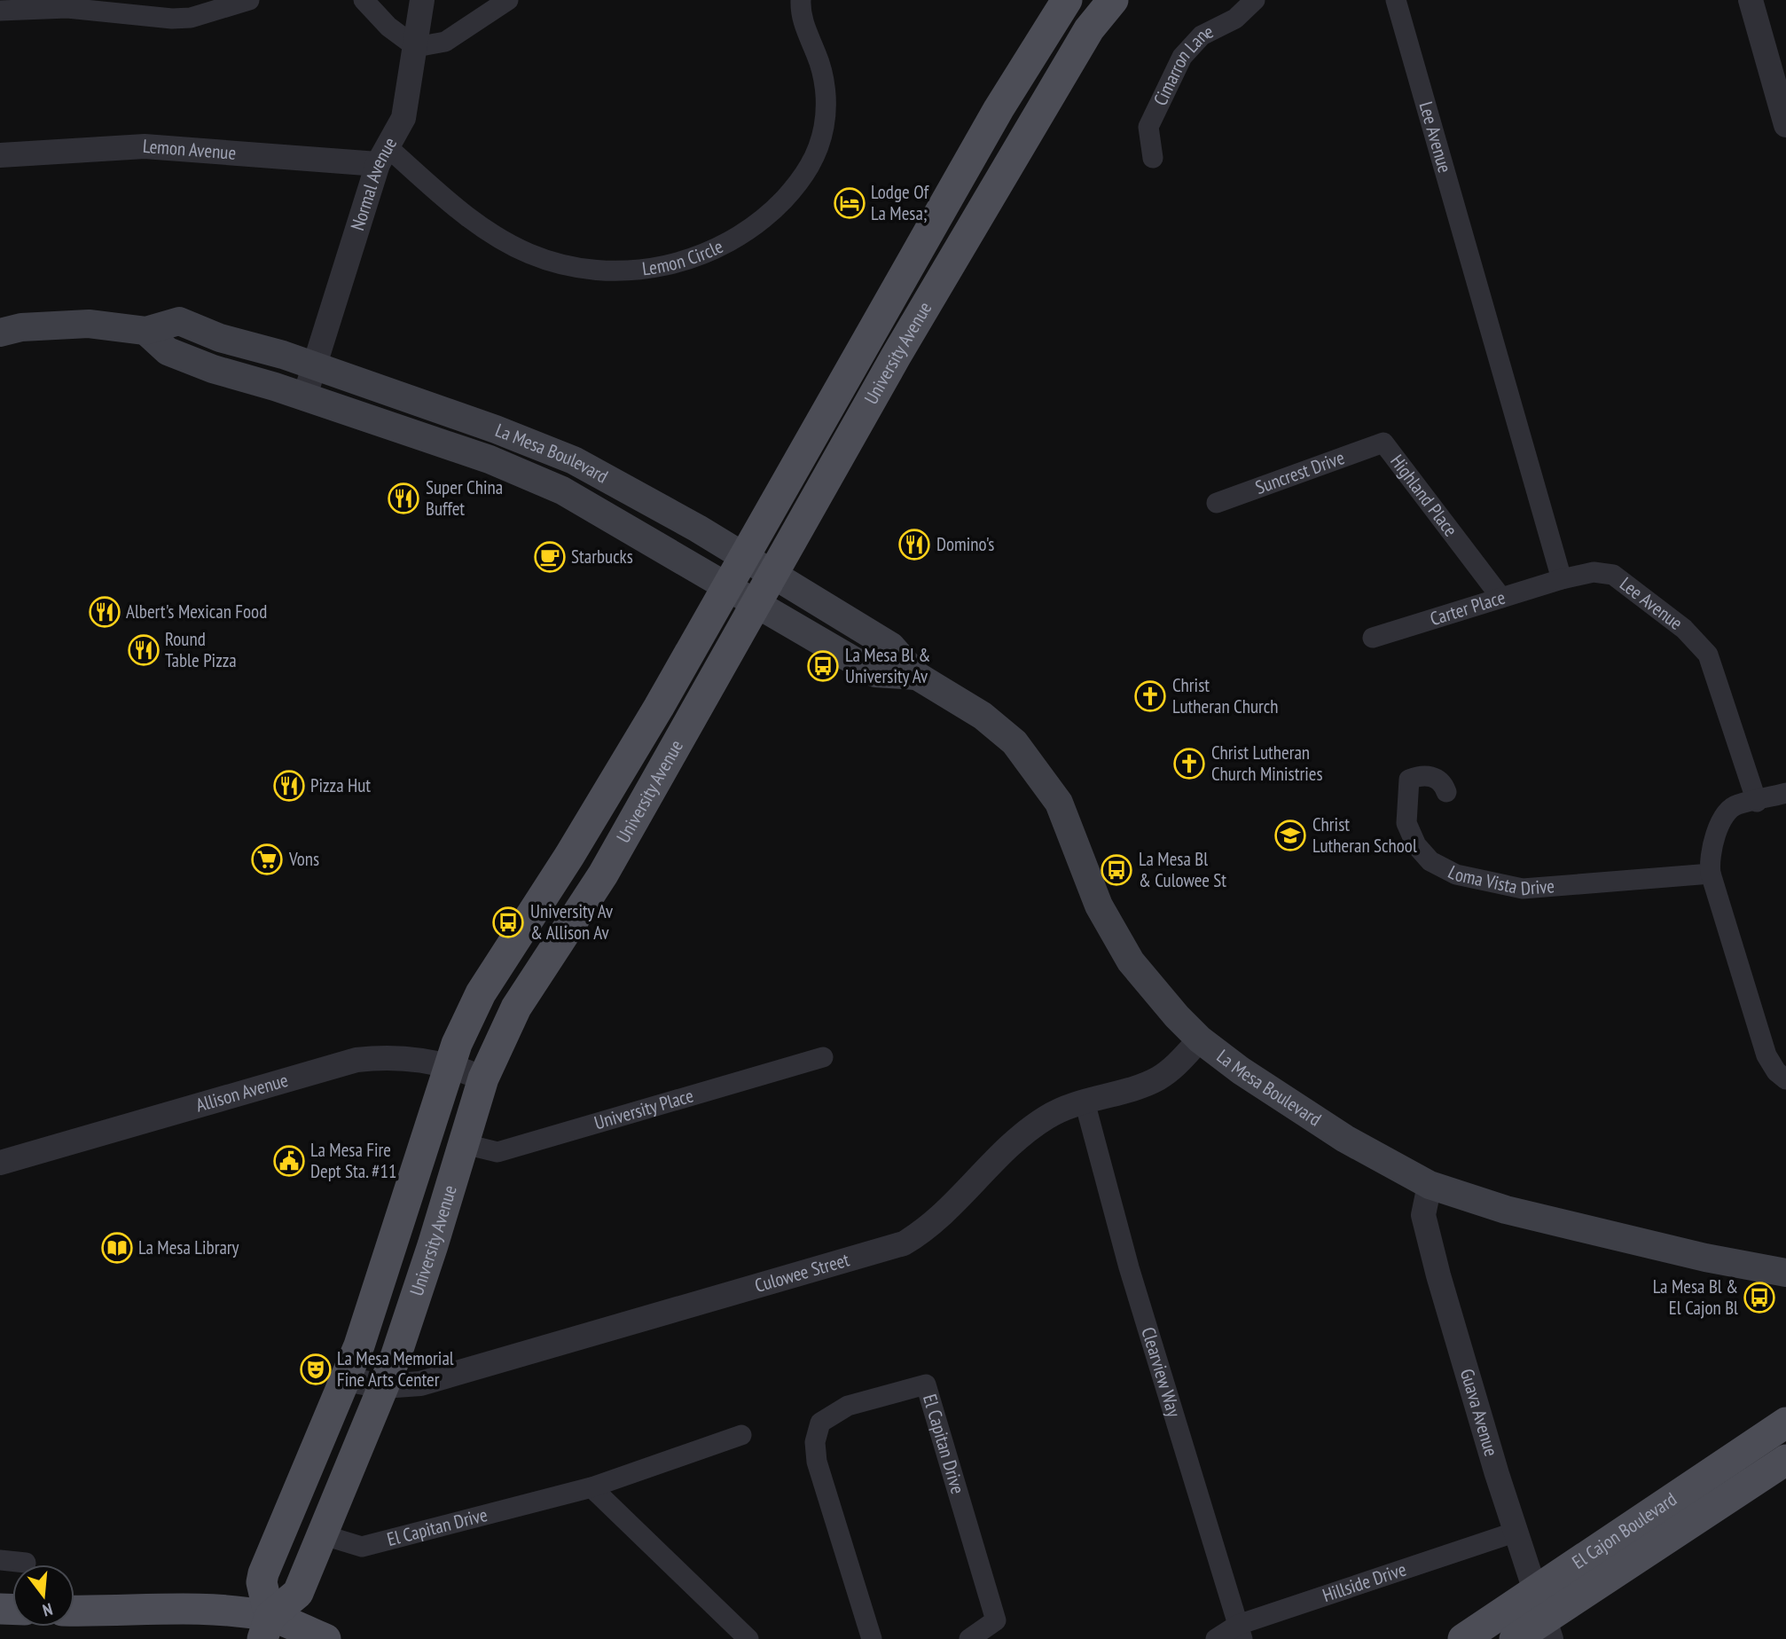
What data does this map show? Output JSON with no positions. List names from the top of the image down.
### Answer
{
  "streets": {
    "main road": ["University Avenue", "La Mesa Boulevard", "El Cajon Boulevard"],
    "street": [
      "Cimarron Lane",
      "Lee Avenue",
      "Lemon Avenue",
      "Normal Avenue",
      "Lemon Circle",
      "Suncrest Drive",
      "Highland Place",
      "Carter Place",
      "Loma Vista Drive",
      "Allison Avenue",
      "University Place",
      "Culowee Street",
      "Clearview Way",
      "Guava Avenue",
      "El Capitan Drive",
      "Hillside Drive"
    ]
  },
  "crossings": [
    ["Lee Avenue", "Carter Place"],
    ["Lemon Avenue", "Normal Avenue"],
    ["Lemon Avenue", "Lemon Circle"],
    ["Normal Avenue", "Lemon Circle"],
    ["Normal Avenue", "La Mesa Boulevard"],
    ["University Avenue", "La Mesa Boulevard"],
    ["University Avenue", "Allison Avenue"],
    ["University Avenue", "University Place"],
    ["University Avenue", "Culowee Street"],
    ["University Avenue", "El Capitan Drive"],
    ["La Mesa Boulevard", "Culowee Street"],
    ["La Mesa Boulevard", "Guava Avenue"],
    ["Suncrest Drive", "Highland Place"],
    ["Highland Place", "Carter Place"],
    ["Culowee Street", "Clearview Way"],
    ["Clearview Way", "Hillside Drive"],
    ["Guava Avenue", "El Cajon Boulevard"],
    ["Guava Avenue", "Hillside Drive"]
  ],
  "places": {
    "hotel": ["Lodge Of La Mesa;"],
    "restaurant": [
      "Super China Buffet",
      "Domino's",
      "Albert's Mexican Food",
      "Round Table Pizza",
      "Pizza Hut"
    ],
    "cafe": ["Starbucks"],
    "bus stop": [
      "La Mesa Bl & University Av",
      "La Mesa Bl & Culowee St",
      "University Av & Allison Av",
      "La Mesa Bl & El Cajon Bl"
    ],
    "church": ["Christ Lutheran Church", "Christ Lutheran Church Ministries"],
    "school or university": ["Christ Lutheran School"],
    "supermarket": ["Vons"],
    "public building": ["La Mesa Fire Dept Sta. #11"],
    "library": ["La Mesa Library"],
    "theatre": ["La Mesa Memorial Fine Arts Center"]
  },
  "north": "bottom"
}
